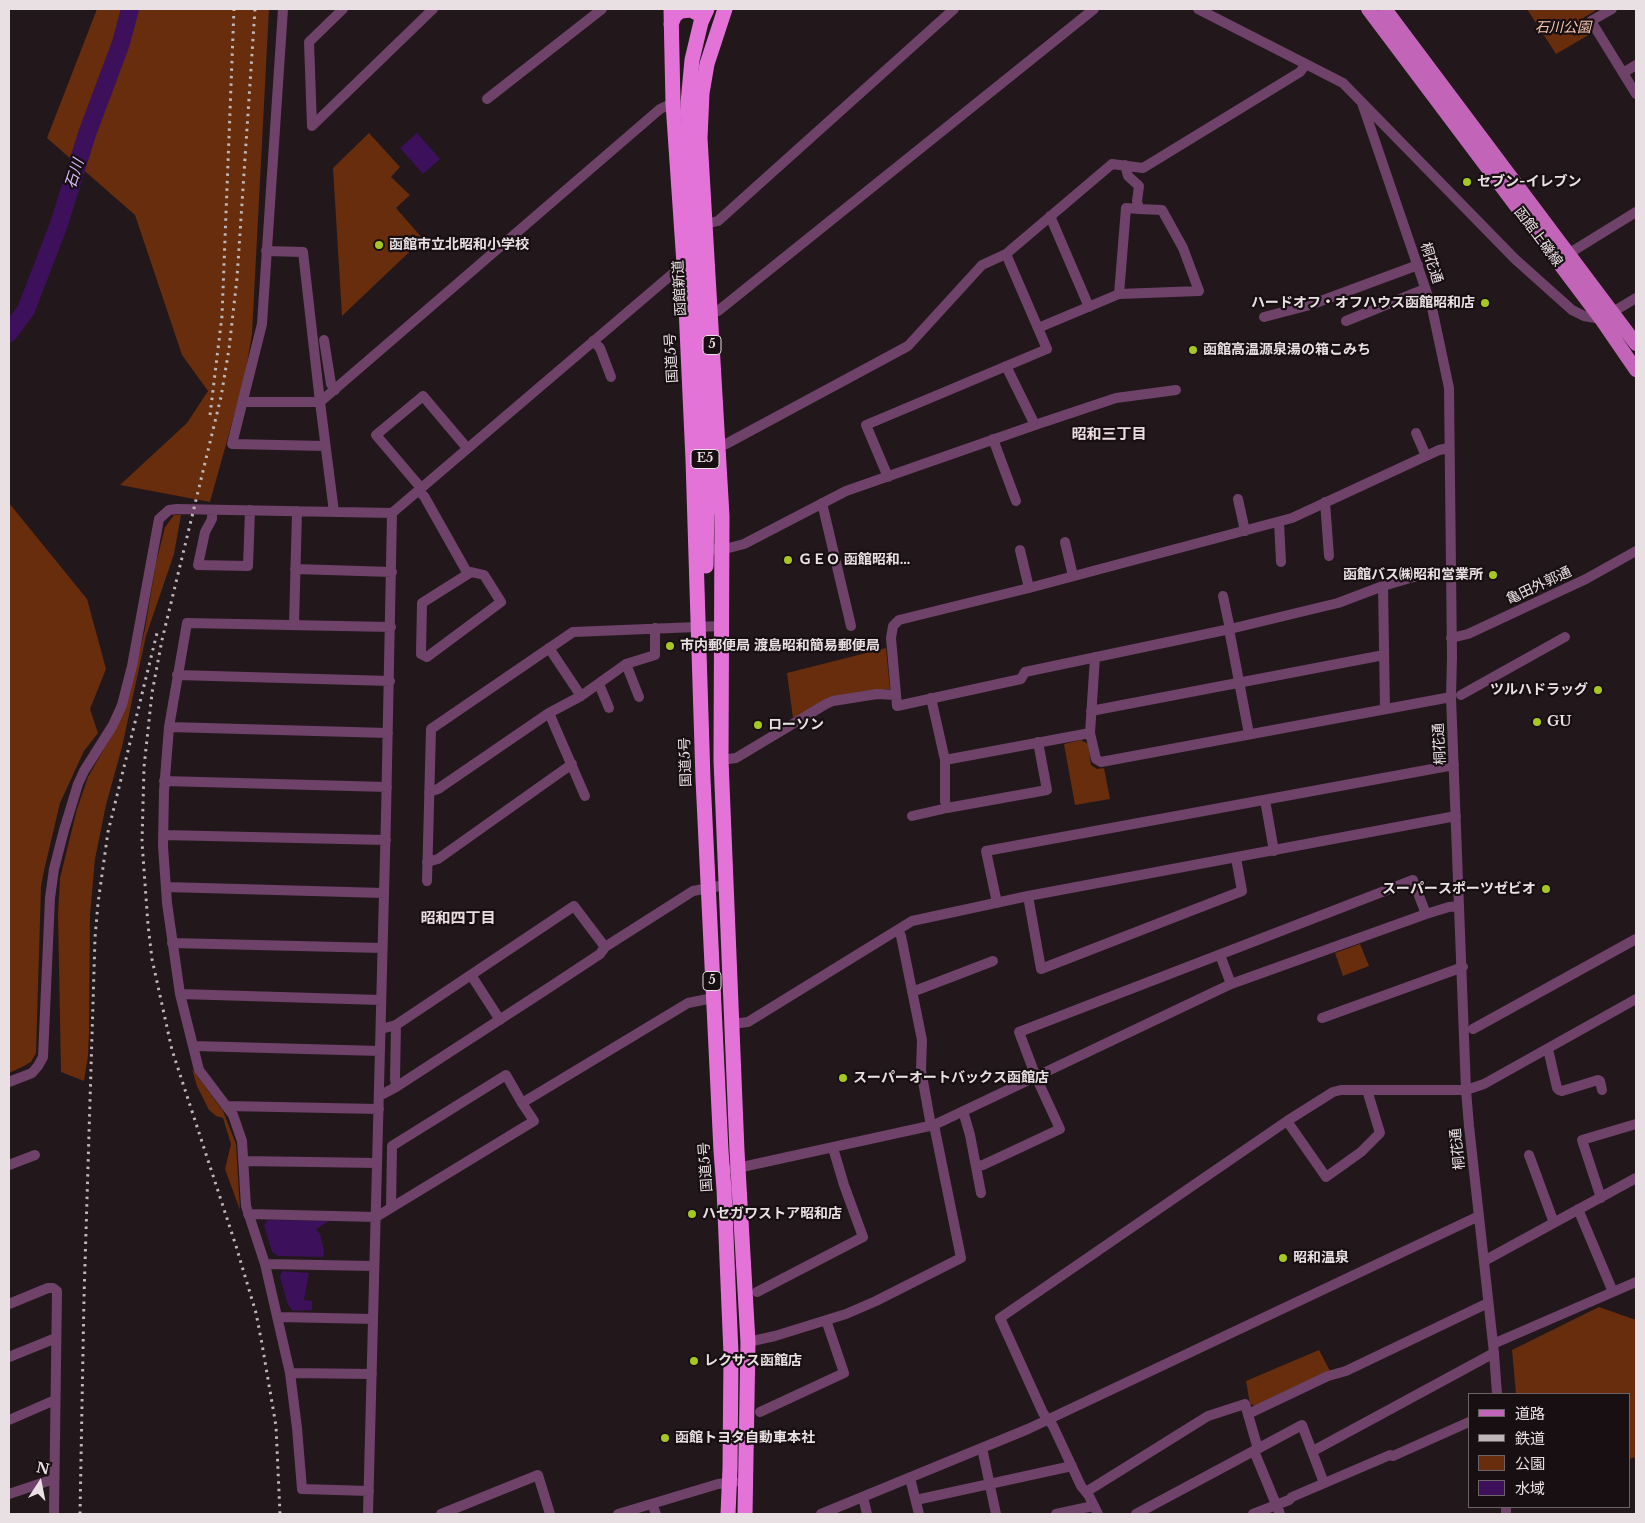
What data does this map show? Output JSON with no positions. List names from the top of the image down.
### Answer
{
  "streets": {
    "highway": [
      "函館新道",
      "5",
      "国道5号",
      "E5"
    ],
    "main road": ["函館上磯線"],
    "street": ["桐花通", "亀田外郭通"]
  },
  "crossings": [
    ["桐花通", "亀田外郭通"],
    ["函館新道", "5"],
    ["函館新道", "国道5号"]
  ],
  "districts": ["昭和三丁目", "昭和四丁目"],
  "water": ["石川"],
  "parks": ["石川公園"],
  "places": [
    "セブン-イレブン",
    "函館市立北昭和小学校",
    "ハードオフ・オフハウス函館昭和店",
    "函館高温源泉湯の箱こみち",
    "ＧＥＯ 函館昭和…",
    "函館バス㈱昭和営業所",
    "市内郵便局 渡島昭和簡易郵便局",
    "ツルハドラッグ",
    "GU",
    "ローソン",
    "スーパースポーツゼビオ",
    "スーパーオートバックス函館店",
    "ハセガワストア昭和店",
    "昭和温泉",
    "レクサス函館店",
    "函館トヨタ自動車本社"
  ],
  "legend": [
    "道路",
    "鉄道",
    "公園",
    "水域"
  ],
  "north": "top"
}
